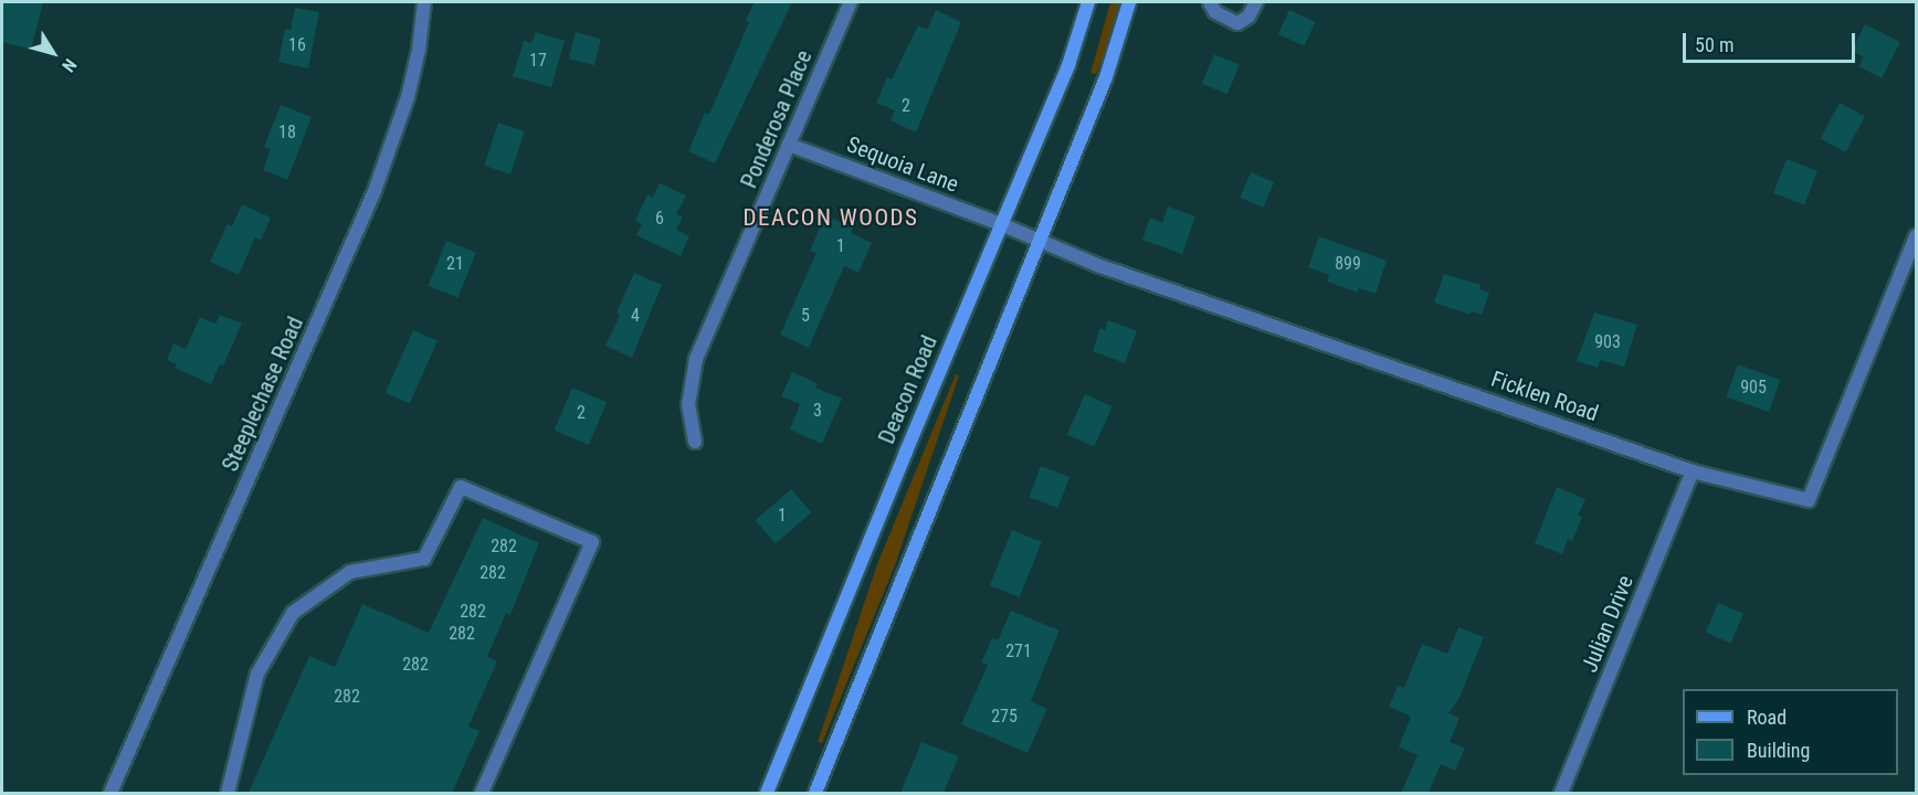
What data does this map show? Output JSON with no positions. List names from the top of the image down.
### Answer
{
  "streets": {
    "main road": ["Deacon Road"],
    "street": [
      "Ponderosa Place",
      "Sequoia Lane",
      "Steeplechase Road",
      "Ficklen Road",
      "Julian Drive"
    ]
  },
  "crossings": [
    ["Ponderosa Place", "Sequoia Lane"],
    ["Sequoia Lane", "Deacon Road"],
    ["Sequoia Lane", "Ficklen Road"],
    ["Deacon Road", "Ficklen Road"],
    ["Ficklen Road", "Julian Drive"]
  ],
  "districts": ["DEACON WOODS"],
  "house_numbers": [
    "16",
    "17",
    "2",
    "18",
    "6",
    "1",
    "21",
    "899",
    "4",
    "5",
    "903",
    "905",
    "3",
    "2",
    "1",
    "282",
    "282",
    "282",
    "282",
    "271",
    "282",
    "282",
    "275"
  ],
  "legend": ["Road", "Building"],
  "scale_bar": "50 m",
  "north": "bottom right"
}
